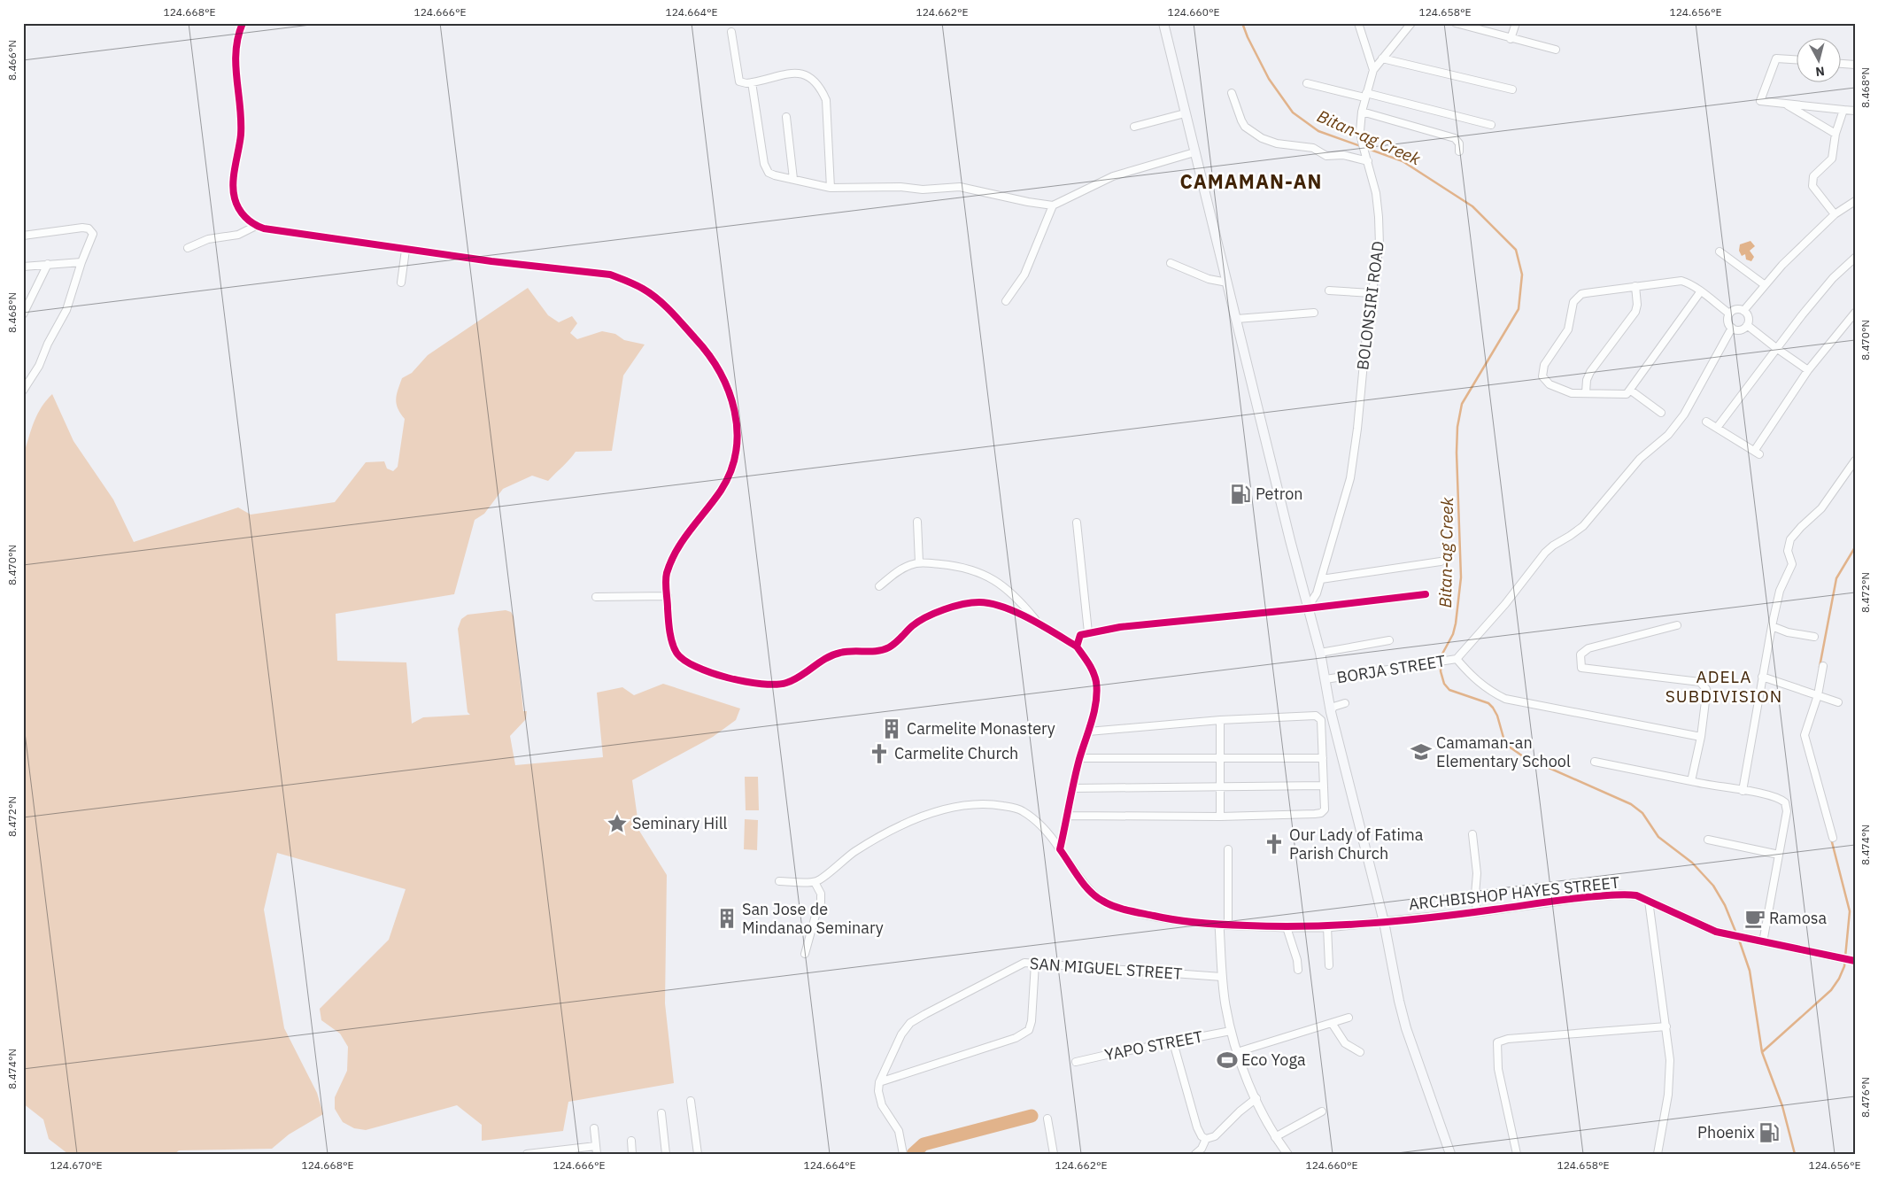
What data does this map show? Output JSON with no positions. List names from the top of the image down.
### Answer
{
  "streets": {
    "street": [
      "BOLONSIRI ROAD",
      "BORJA STREET",
      "ARCHBISHOP HAYES STREET",
      "SAN MIGUEL STREET",
      "YAPO STREET"
    ]
  },
  "districts": ["CAMAMAN-AN", "ADELA SUBDIVISION"],
  "water": ["Bitan-ag Creek"],
  "places": {
    "fuel station": ["Petron", "Phoenix"],
    "building": ["Carmelite Monastery", "San Jose de Mindanao Seminary"],
    "school or university": ["Camaman-an Elementary School"],
    "church": ["Carmelite Church", "Our Lady of Fatima Parish Church"],
    "place": ["Seminary Hill"],
    "cafe": ["Ramosa"],
    "sports": ["Eco Yoga"]
  },
  "north": "bottom",
  "coordinates": [
    "124.668°E",
    "124.666°E",
    "124.664°E",
    "124.662°E",
    "124.660°E",
    "124.658°E",
    "124.656°E",
    "8.466°N",
    "8.468°N",
    "8.470°N",
    "8.472°N",
    "8.474°N",
    "8.476°N",
    "124.670°E"
  ]
}
